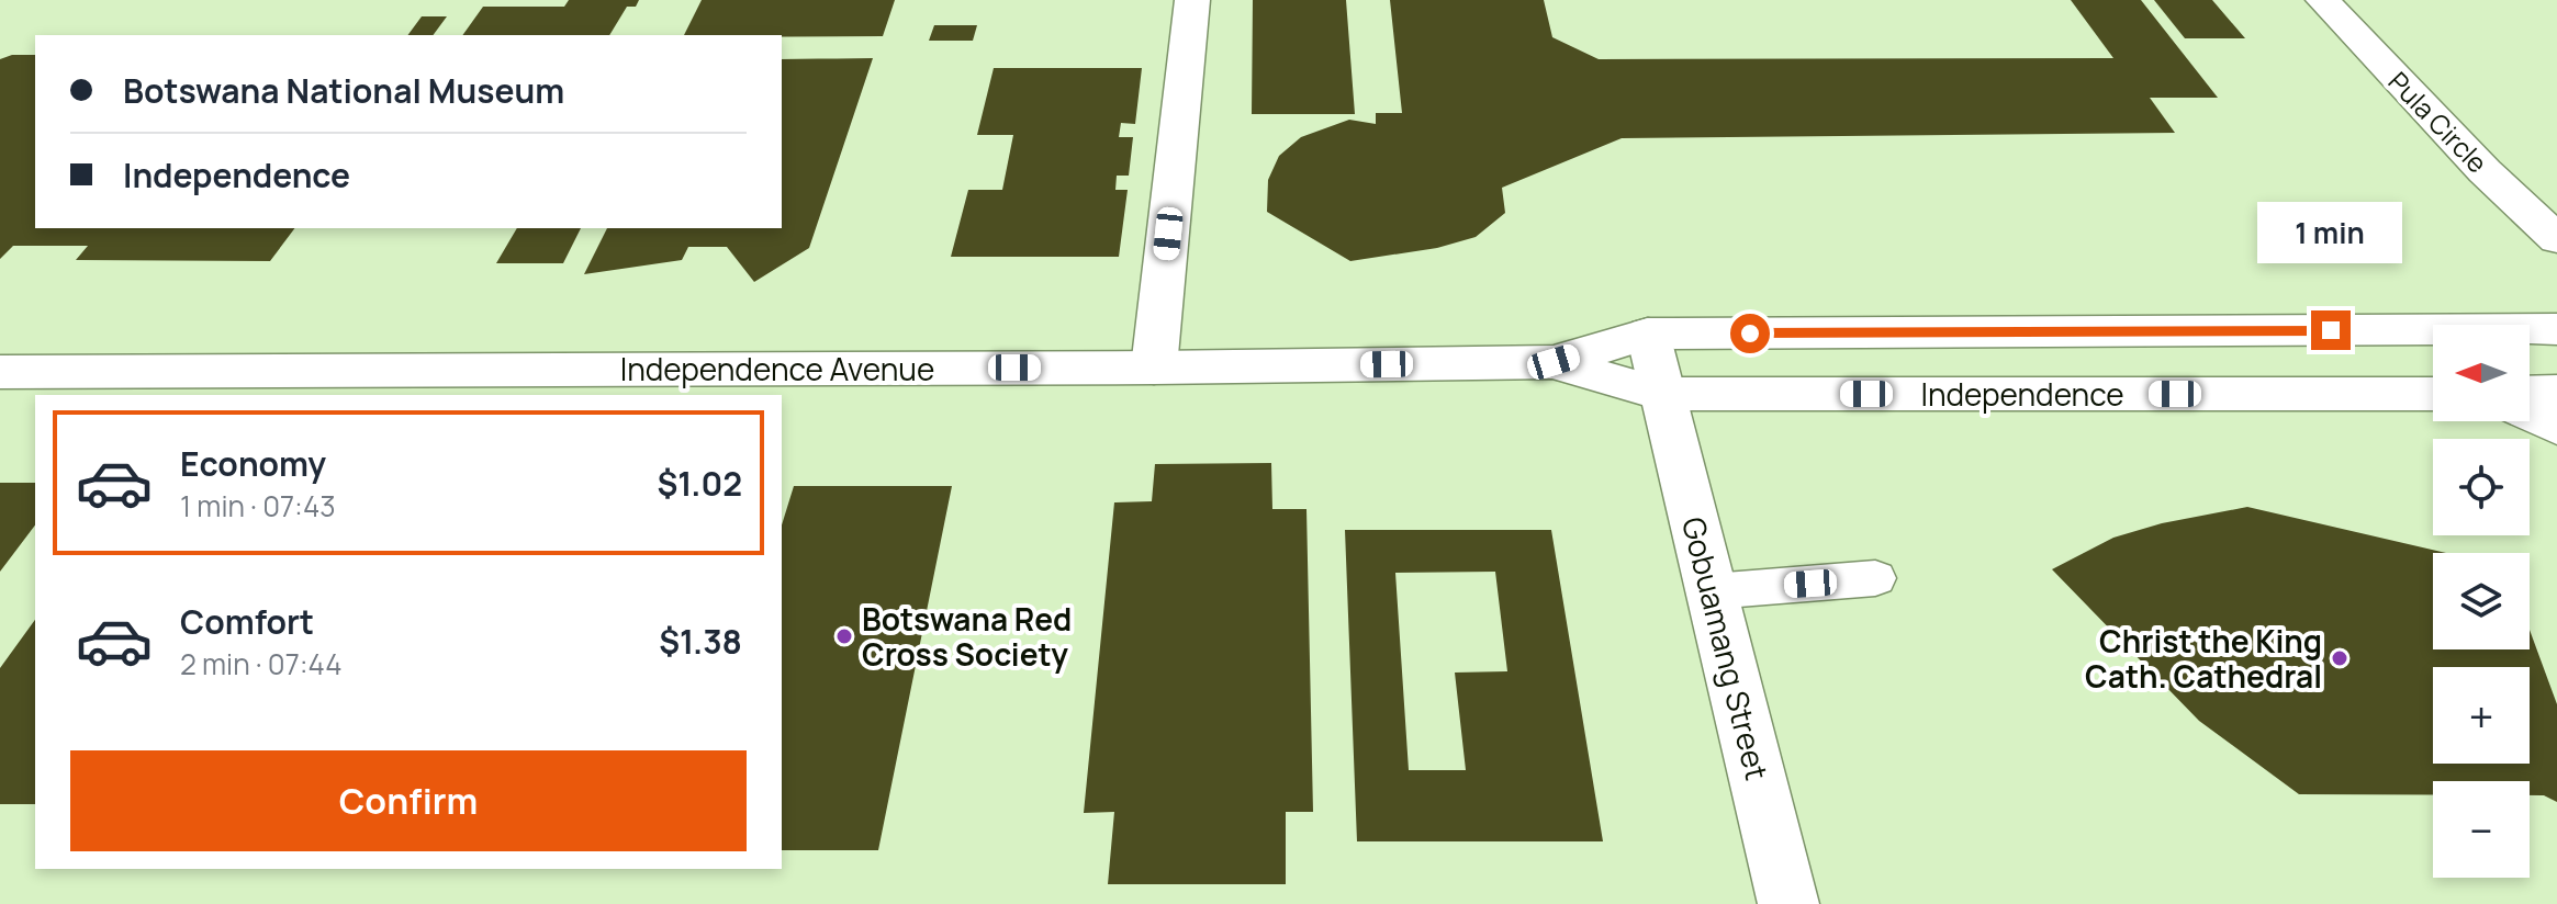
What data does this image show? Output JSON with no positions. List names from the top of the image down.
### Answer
{
  "streets": {
    "street": [
      "Pula Circle",
      "Independence Avenue",
      "Independence",
      "Gobuamang Street"
    ]
  },
  "crossings": [
    ["Independence Avenue", "Independence"],
    ["Independence", "Gobuamang Street"]
  ],
  "places": ["Botswana Red Cross Society", "Christ the King Cath. Cathedral"],
  "north": "left",
  "page": {
    "banner": ["Botswana National Museum", "Independence"],
    "bubble": "1 min",
    "map_buttons": ["+", "−"],
    "list": [
      {
        "name": "Economy",
        "note": "1 min · 07:43",
        "value": "$1.02"
      },
      {
        "name": "Comfort",
        "note": "2 min · 07:44",
        "value": "$1.38"
      }
    ],
    "buttons": "Confirm"
  }
}
